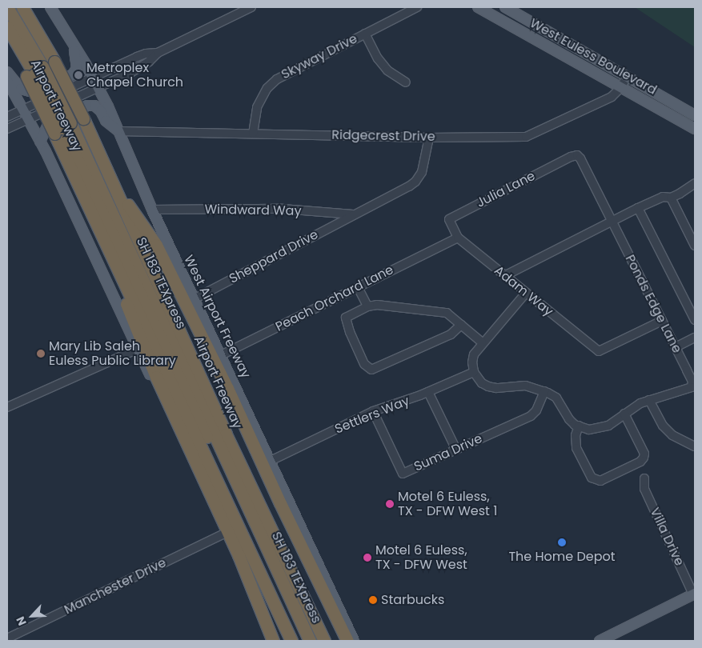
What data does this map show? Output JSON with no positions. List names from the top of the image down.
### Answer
{
  "streets": {
    "highway": ["Airport Freeway", "SH 183 TEXpress"],
    "main road": ["West Euless Boulevard", "West Airport Freeway"],
    "street": [
      "Skyway Drive",
      "Ridgecrest Drive",
      "Julia Lane",
      "Windward Way",
      "Sheppard Drive",
      "Adam Way",
      "Peach Orchard Lane",
      "Ponds Edge Lane",
      "Settlers Way",
      "Suma Drive",
      "Villa Drive",
      "Manchester Drive"
    ]
  },
  "crossings": [
    ["Skyway Drive", "Ridgecrest Drive"],
    ["West Euless Boulevard", "Ridgecrest Drive"],
    ["Airport Freeway", "SH 183 TEXpress"],
    ["Ridgecrest Drive", "Sheppard Drive"],
    ["Ridgecrest Drive", "West Airport Freeway"],
    ["Julia Lane", "Adam Way"],
    ["Julia Lane", "Peach Orchard Lane"],
    ["Julia Lane", "Ponds Edge Lane"],
    ["Windward Way", "Sheppard Drive"],
    ["Windward Way", "West Airport Freeway"],
    ["Sheppard Drive", "West Airport Freeway"],
    ["Adam Way", "Peach Orchard Lane"],
    ["Adam Way", "Ponds Edge Lane"],
    ["Peach Orchard Lane", "West Airport Freeway"],
    ["West Airport Freeway", "Settlers Way"],
    ["Settlers Way", "Suma Drive"]
  ],
  "places": [
    "Metroplex Chapel Church",
    "Mary Lib Saleh Euless Public Library",
    "Motel 6 Euless, TX - DFW West 1",
    "The Home Depot",
    "Motel 6 Euless, TX - DFW West",
    "Starbucks"
  ],
  "north": "bottom left"
}
